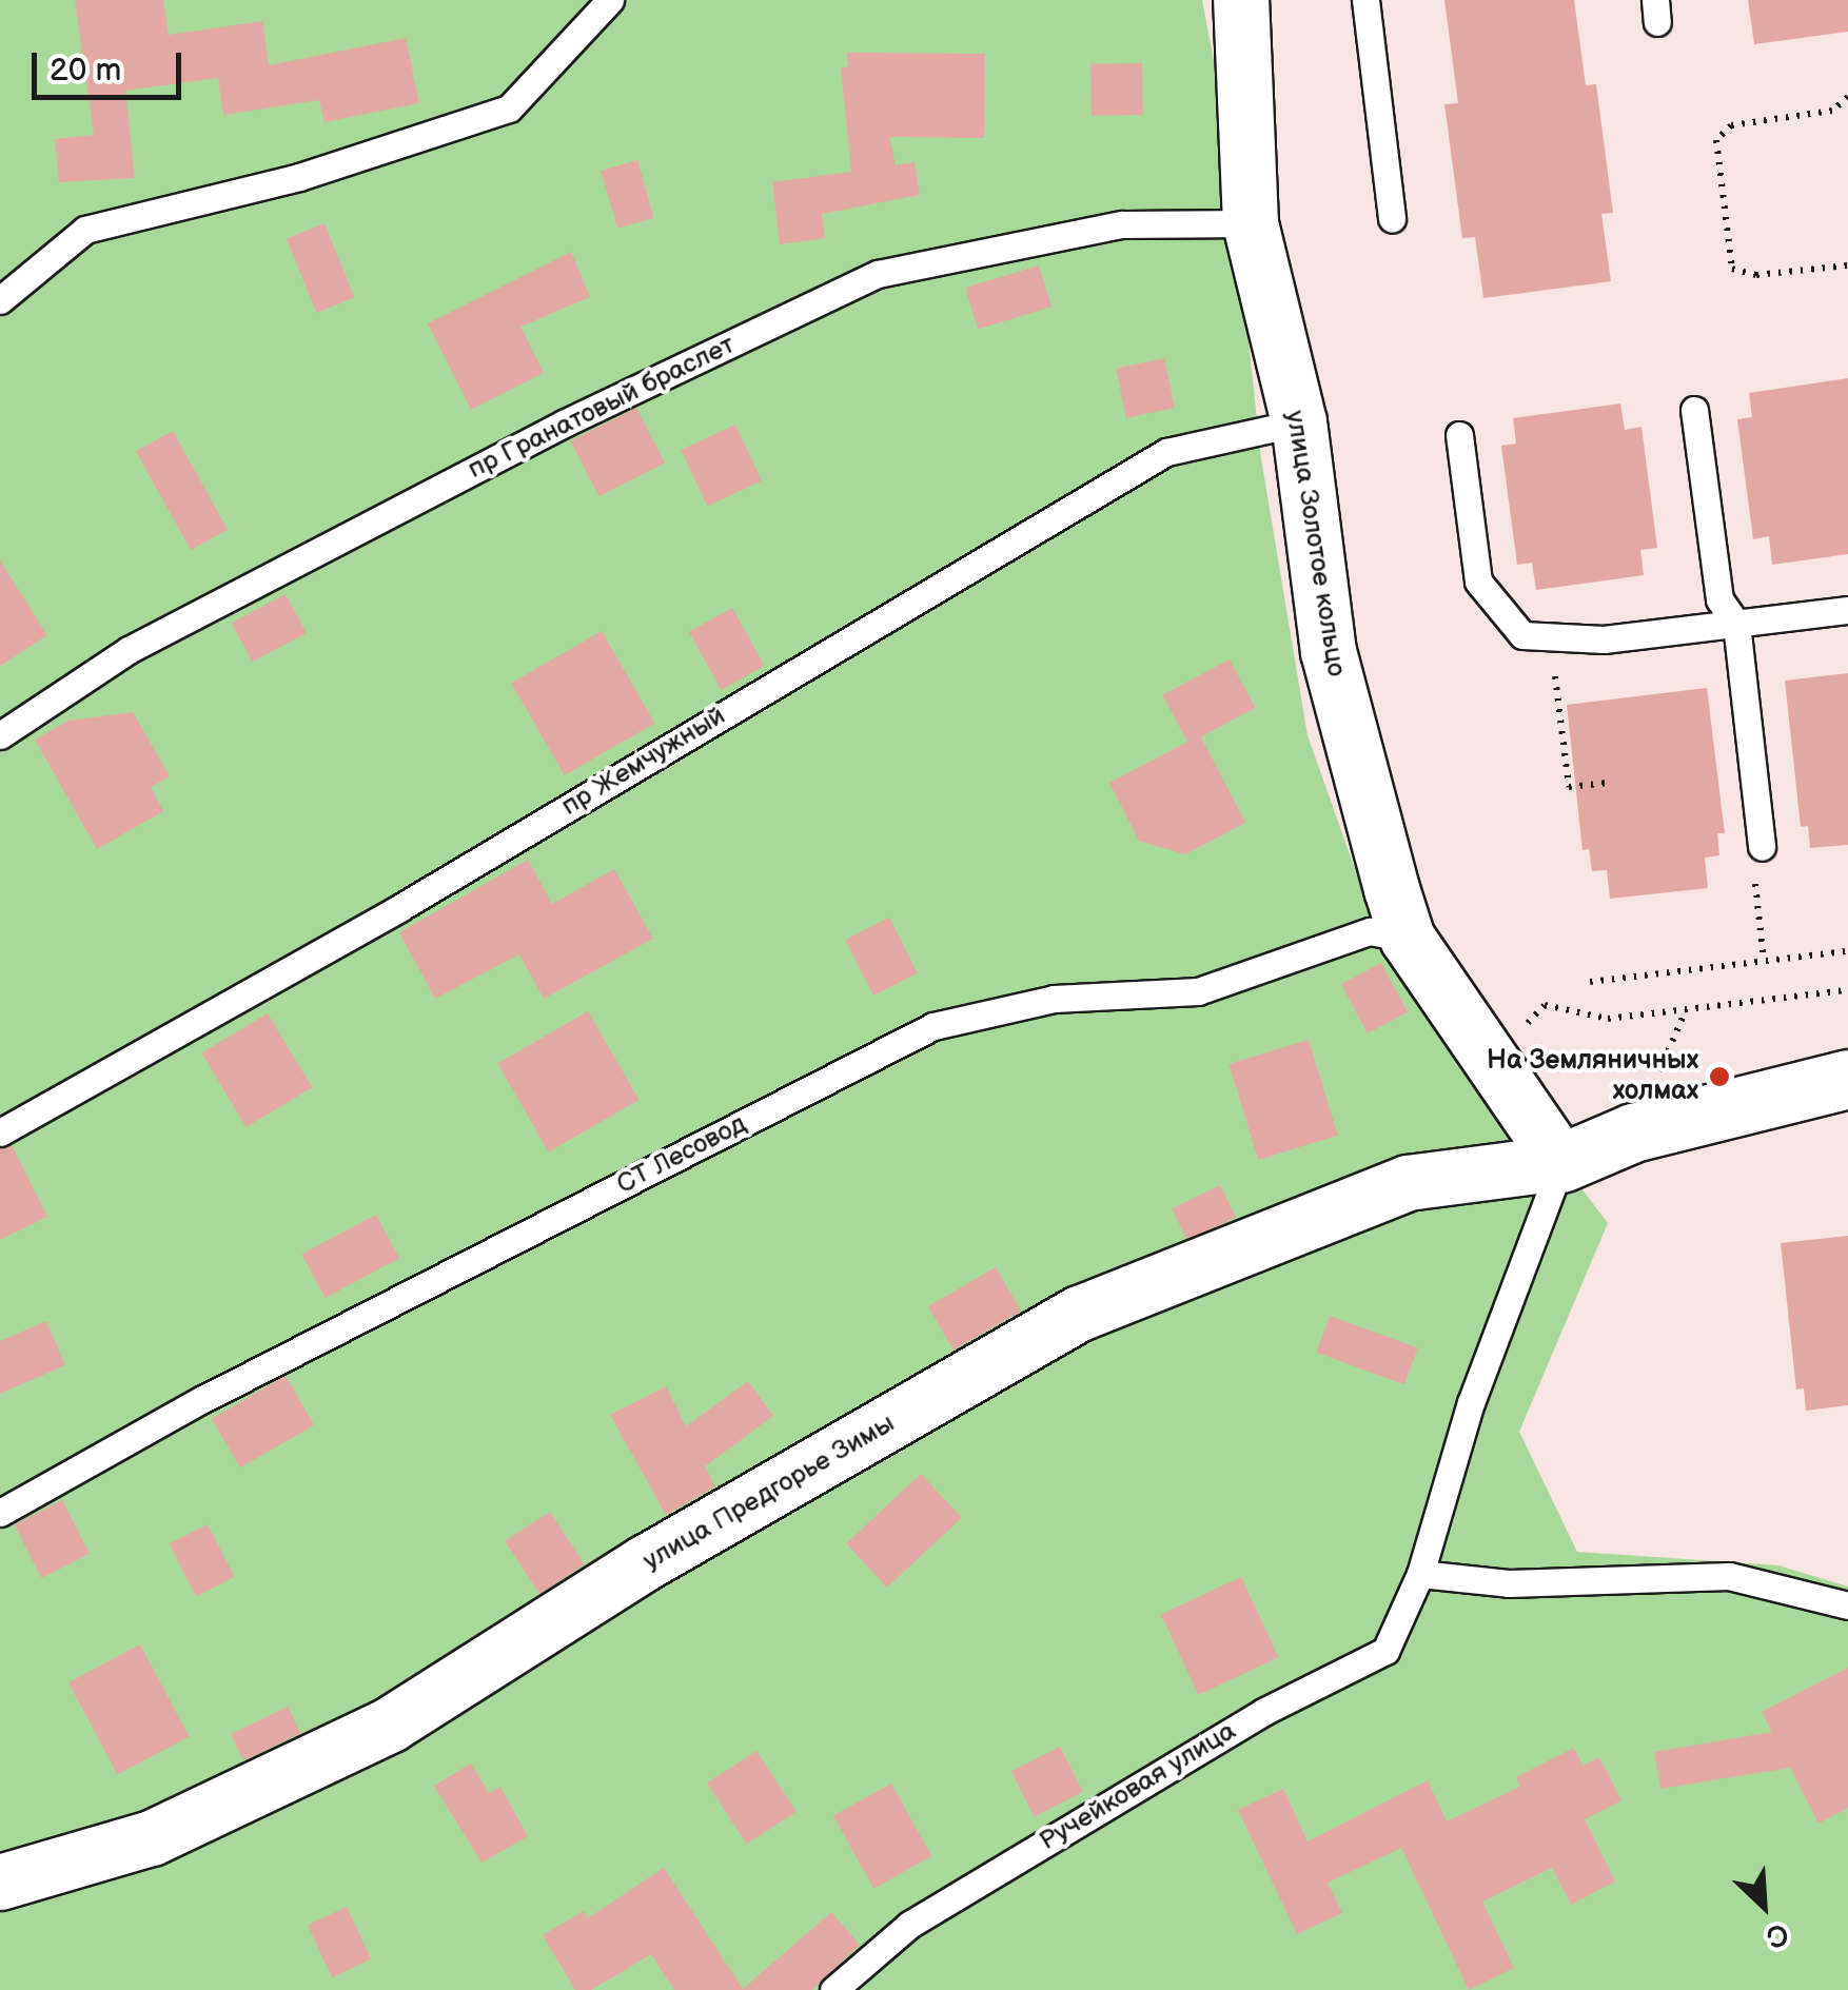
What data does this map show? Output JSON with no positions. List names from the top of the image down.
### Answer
{
  "streets": {
    "street": ["улица Золотое кольцо", "улица Предгорье Зимы"],
    "lane": [
      "пр Гранатовый браслет",
      "пр Жемчужный",
      "СТ Лесовод",
      "Ручейковая улица"
    ]
  },
  "crossings": [
    ["пр Гранатовый браслет", "улица Золотое кольцо"],
    ["улица Золотое кольцо", "пр Жемчужный"],
    ["улица Золотое кольцо", "СТ Лесовод"],
    ["улица Золотое кольцо", "улица Предгорье Зимы"],
    ["улица Золотое кольцо", "Ручейковая улица"],
    ["улица Предгорье Зимы", "Ручейковая улица"]
  ],
  "places": ["На Земляничных холмах"],
  "scale_bar": "20 m",
  "north": "bottom right"
}
